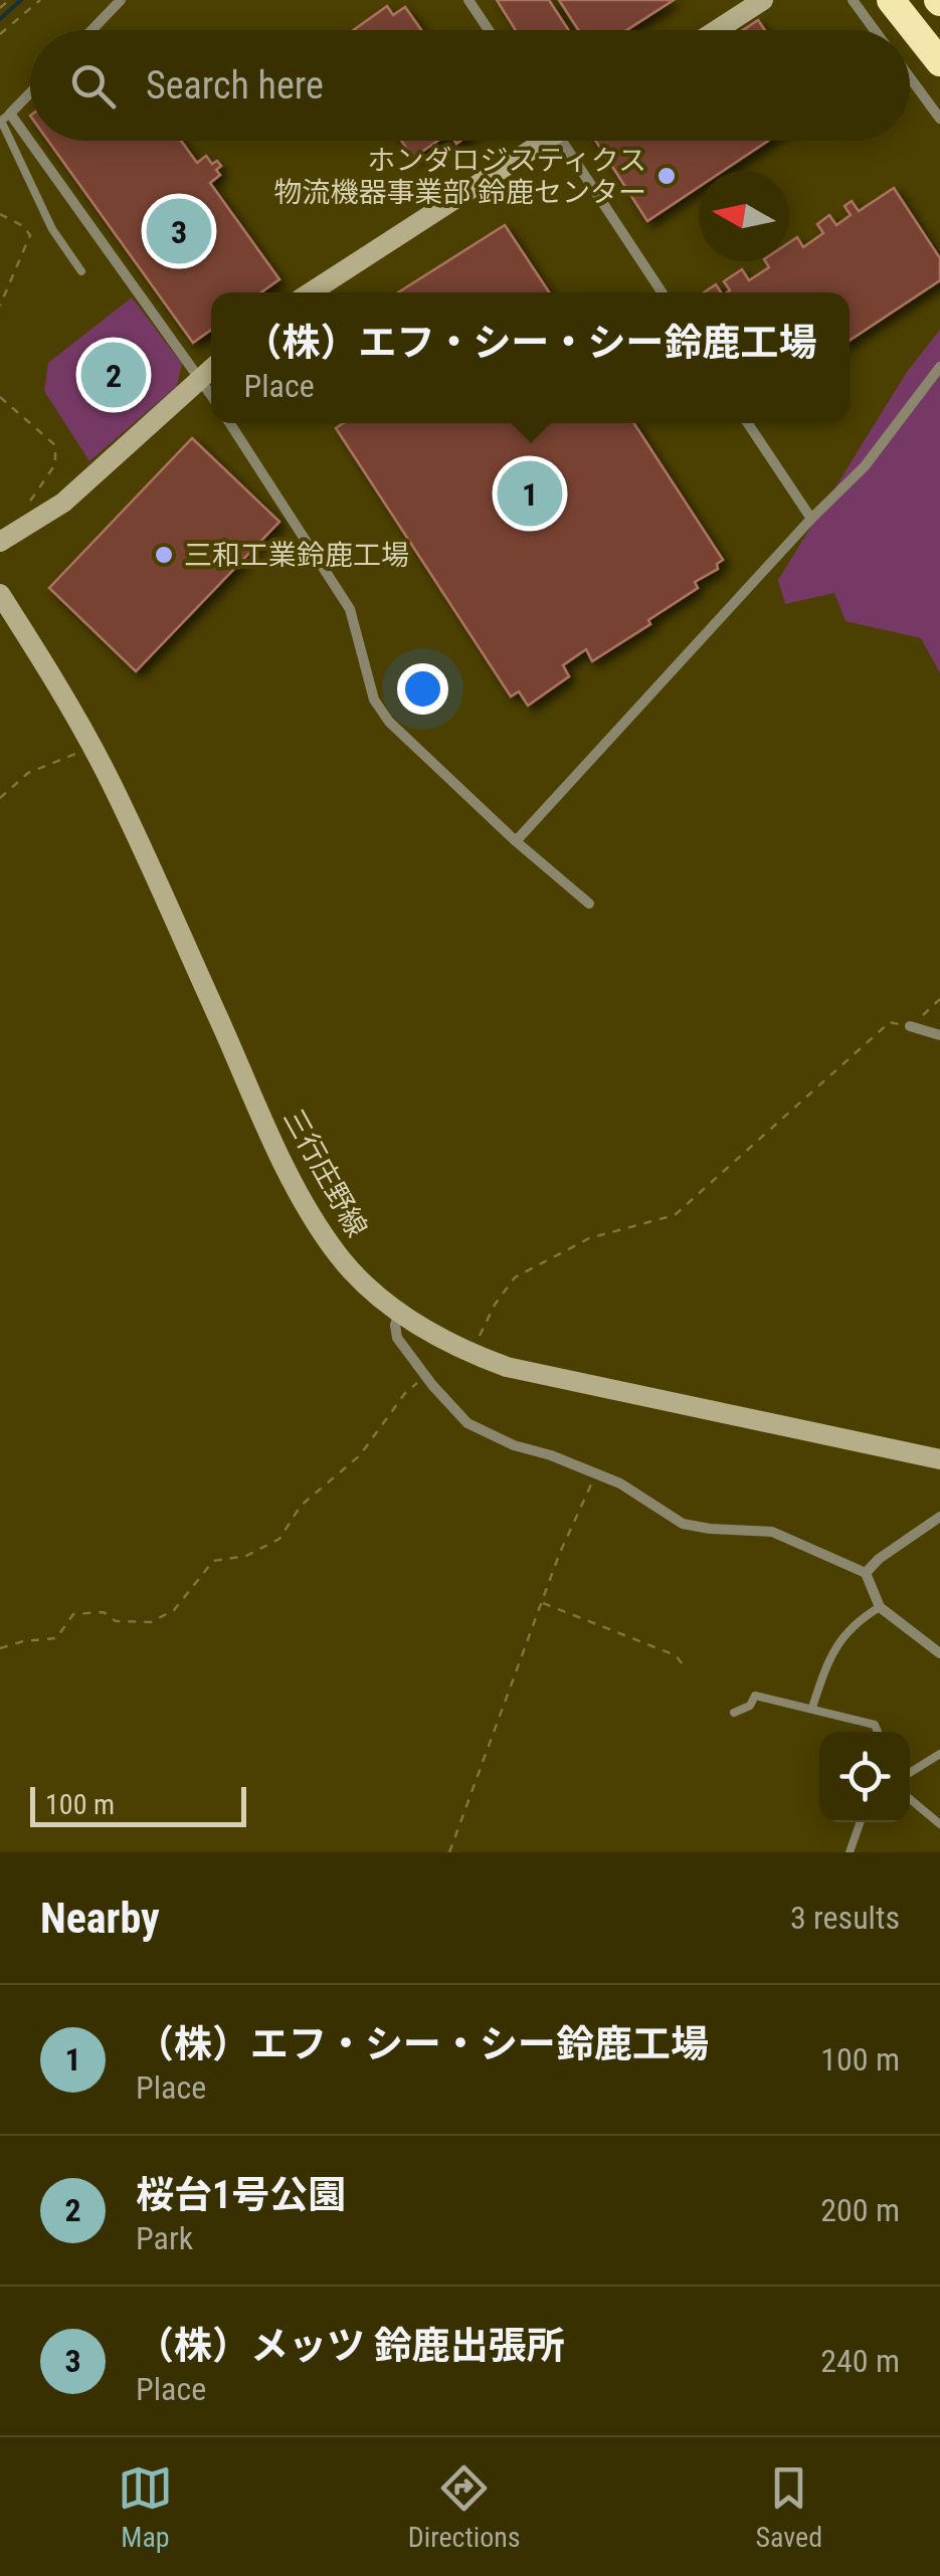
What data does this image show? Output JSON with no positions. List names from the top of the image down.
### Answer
{
  "streets": {
    "main road": ["三行庄野線"]
  },
  "places": ["ホンダロジスティクス 物流機器事業部 鈴鹿センター", "三和工業鈴鹿工場"],
  "scale_bar": "100 m",
  "north": "left",
  "page": {
    "search": "Search here",
    "pins": ["3", "2", "1"],
    "popup": ["（株）エフ・シー・シー鈴鹿工場", "Place"],
    "scale": "100 m",
    "heading": ["Nearby", "3 results"],
    "list": [
      {
        "mark": "1",
        "name": "（株）エフ・シー・シー鈴鹿工場",
        "note": "Place",
        "value": "100 m"
      },
      {
        "mark": "2",
        "name": "桜台1号公園",
        "note": "Park",
        "value": "200 m"
      },
      {
        "mark": "3",
        "name": "（株）メッツ 鈴鹿出張所",
        "note": "Place",
        "value": "240 m"
      }
    ],
    "nav": ["Map", "Directions", "Saved"]
  }
}
